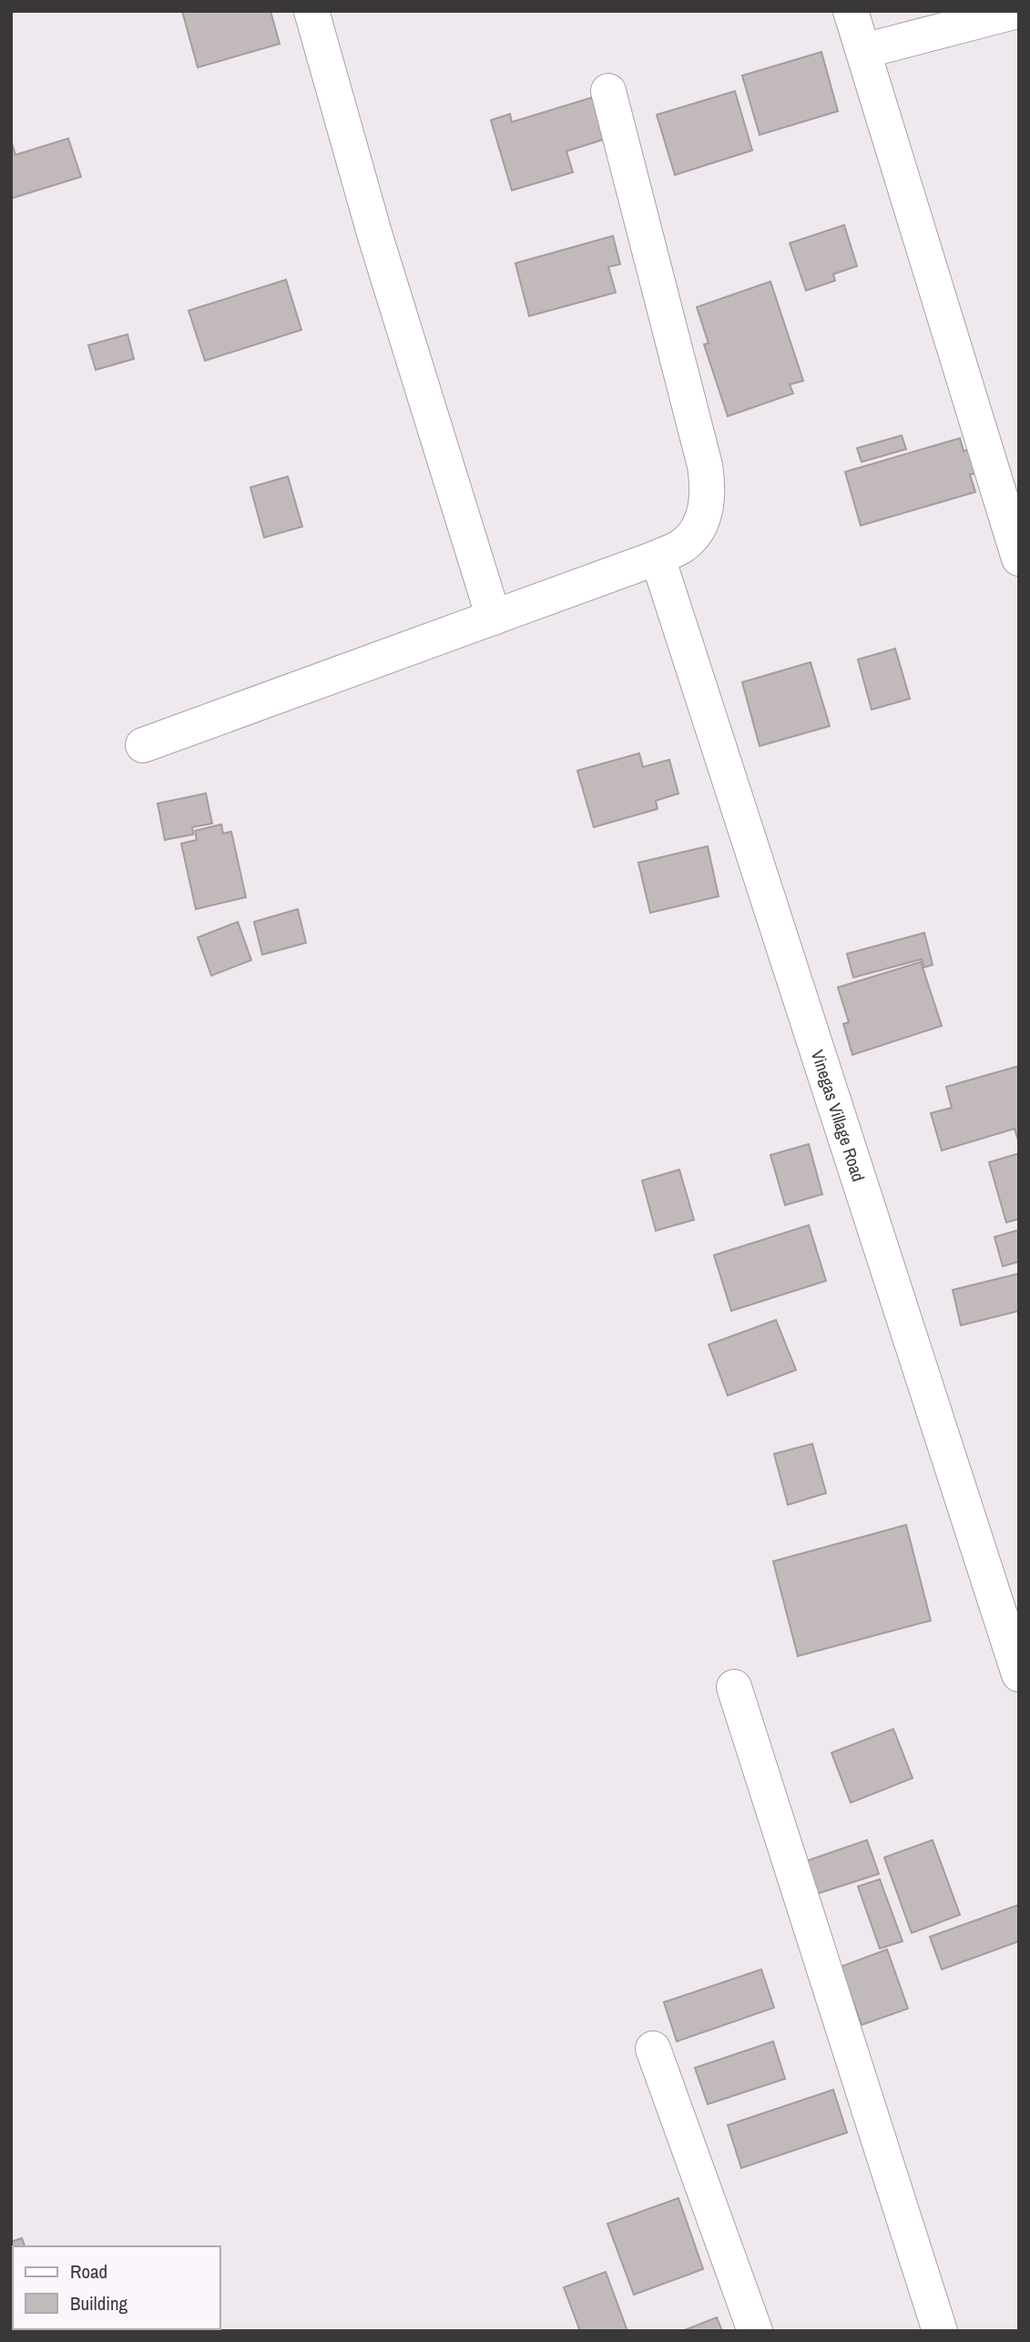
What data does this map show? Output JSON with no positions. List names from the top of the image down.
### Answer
{
  "streets": {
    "street": ["Vinegas Village Road"]
  },
  "legend": ["Road", "Building"]
}
